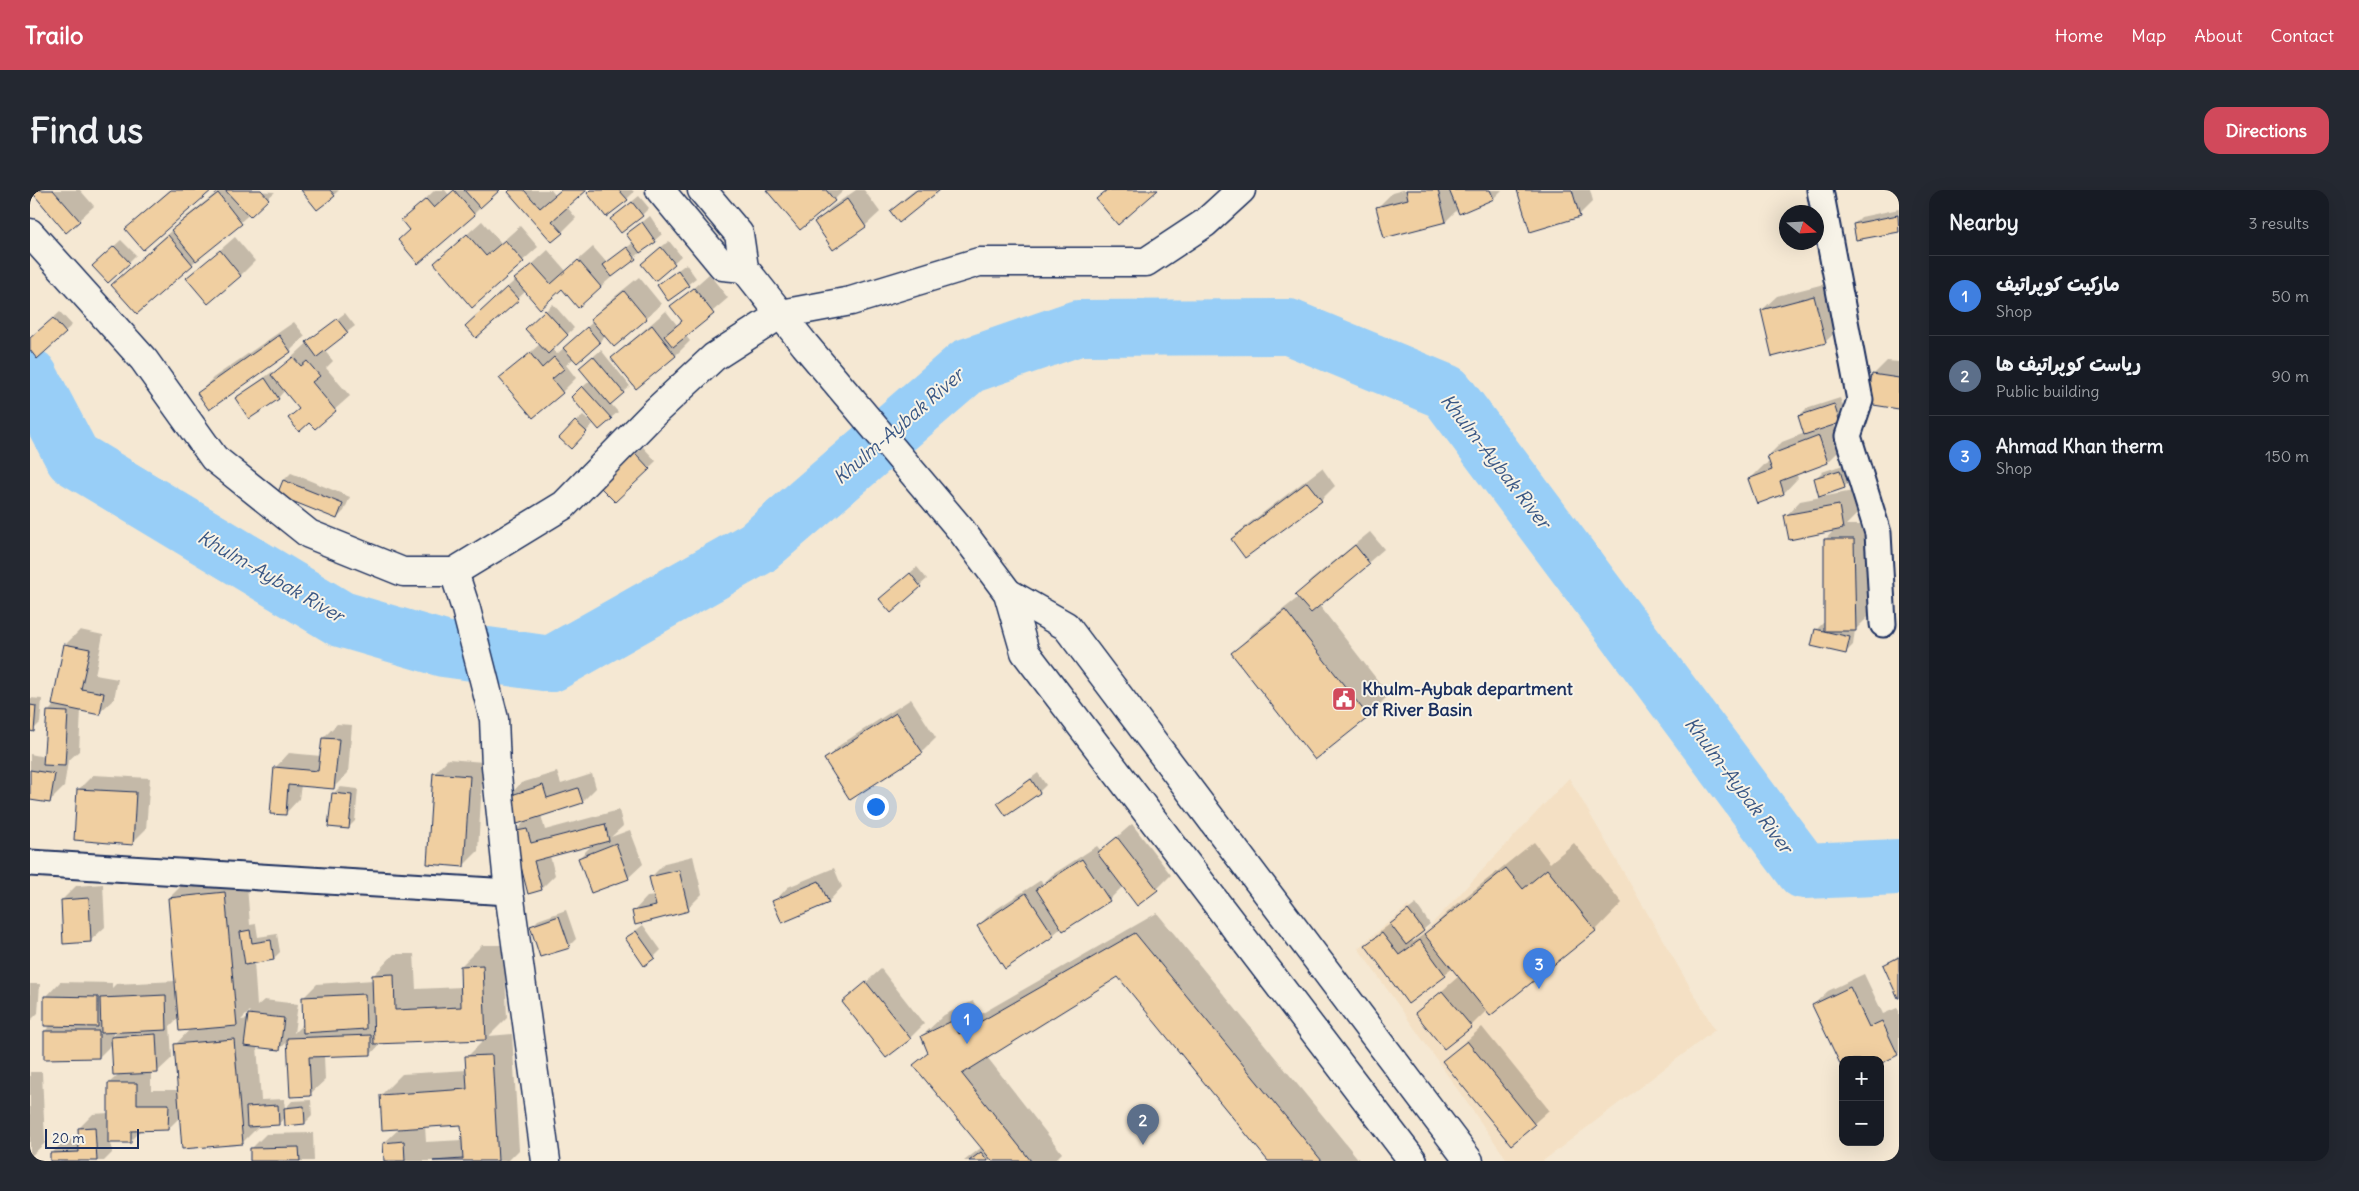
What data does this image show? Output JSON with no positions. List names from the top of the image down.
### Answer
{
  "water": ["Khulm-Aybak River"],
  "places": {
    "public building": ["Khulm-Aybak department of River Basin"]
  },
  "scale_bar": "20 m",
  "north": "right",
  "page": {
    "header": "Trailo",
    "nav": [
      "Home",
      "Map",
      "About",
      "Contact"
    ],
    "buttons": "Directions",
    "title": "Find us",
    "heading": ["Nearby", "3 results"],
    "list": [
      {
        "mark": "1",
        "name": "مارکیت کوپراتیف",
        "note": "Shop",
        "value": "50 m"
      },
      {
        "mark": "2",
        "name": "ریاست کوپراتیف ها",
        "note": "Public building",
        "value": "90 m"
      },
      {
        "mark": "3",
        "name": "Ahmad Khan therm",
        "note": "Shop",
        "value": "150 m"
      }
    ],
    "pins": ["3", "1", "2"],
    "map_buttons": ["+", "−"],
    "scale": "20 m"
  }
}
